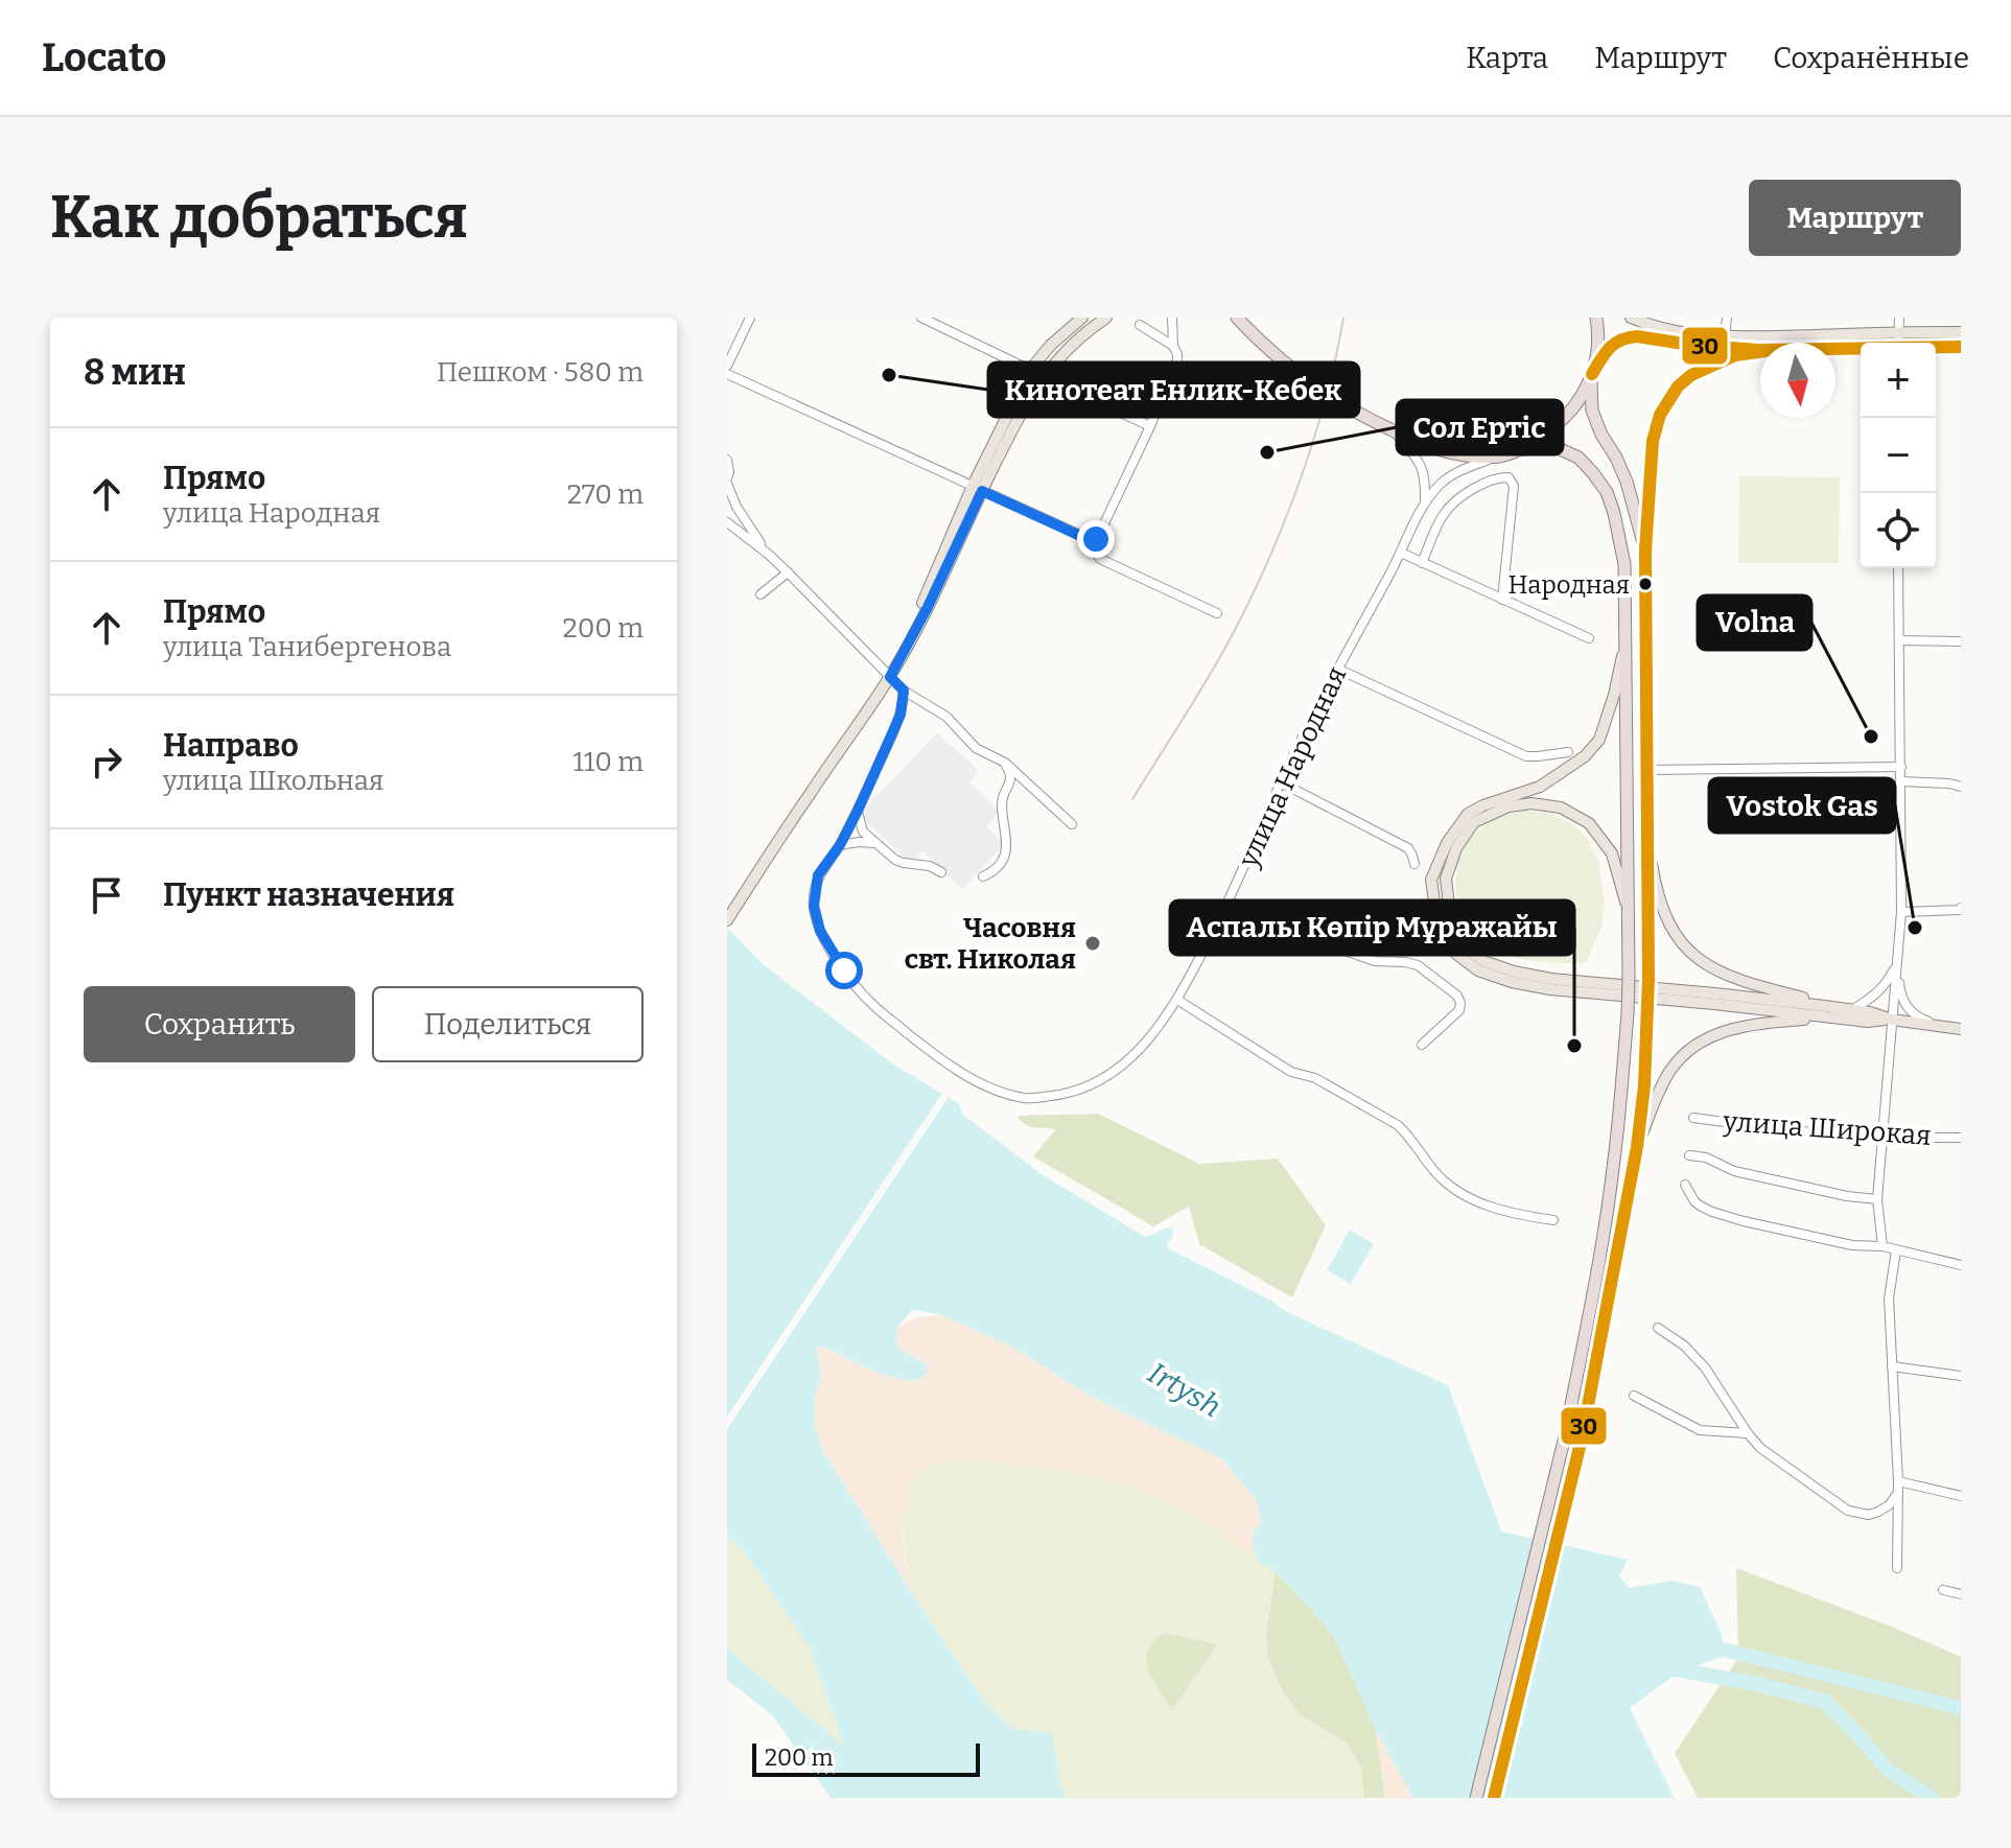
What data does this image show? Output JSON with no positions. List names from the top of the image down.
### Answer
{
  "streets": {
    "street": ["улица Народная", "улица Широкая"]
  },
  "water": ["Irtysh"],
  "places": [
    "Кинотеат Енлик-Кебек",
    "Сол Ертіс",
    "Народная",
    "Volna",
    "Vostok Gas",
    "Часовня свт. Николая",
    "Аспалы Көпір Мұражайы"
  ],
  "lines": ["transit line 30"],
  "scale_bar": "200 m",
  "north": "bottom",
  "page": {
    "header": "Locato",
    "nav": ["Карта", "Маршрут", "Сохранённые"],
    "buttons": [
      "Маршрут",
      ["Сохранить", "Поделиться"]
    ],
    "title": "Как добраться",
    "heading": ["8 мин", "Пешком · 580 m"],
    "map_buttons": ["+", "−"],
    "list": [
      ["Прямо", "улица Народная", "270 m"],
      ["Прямо", "улица Танибергенова", "200 m"],
      ["Направо", "улица Школьная", "110 m"],
      "Пункт назначения"
    ],
    "scale": "200 m"
  }
}
